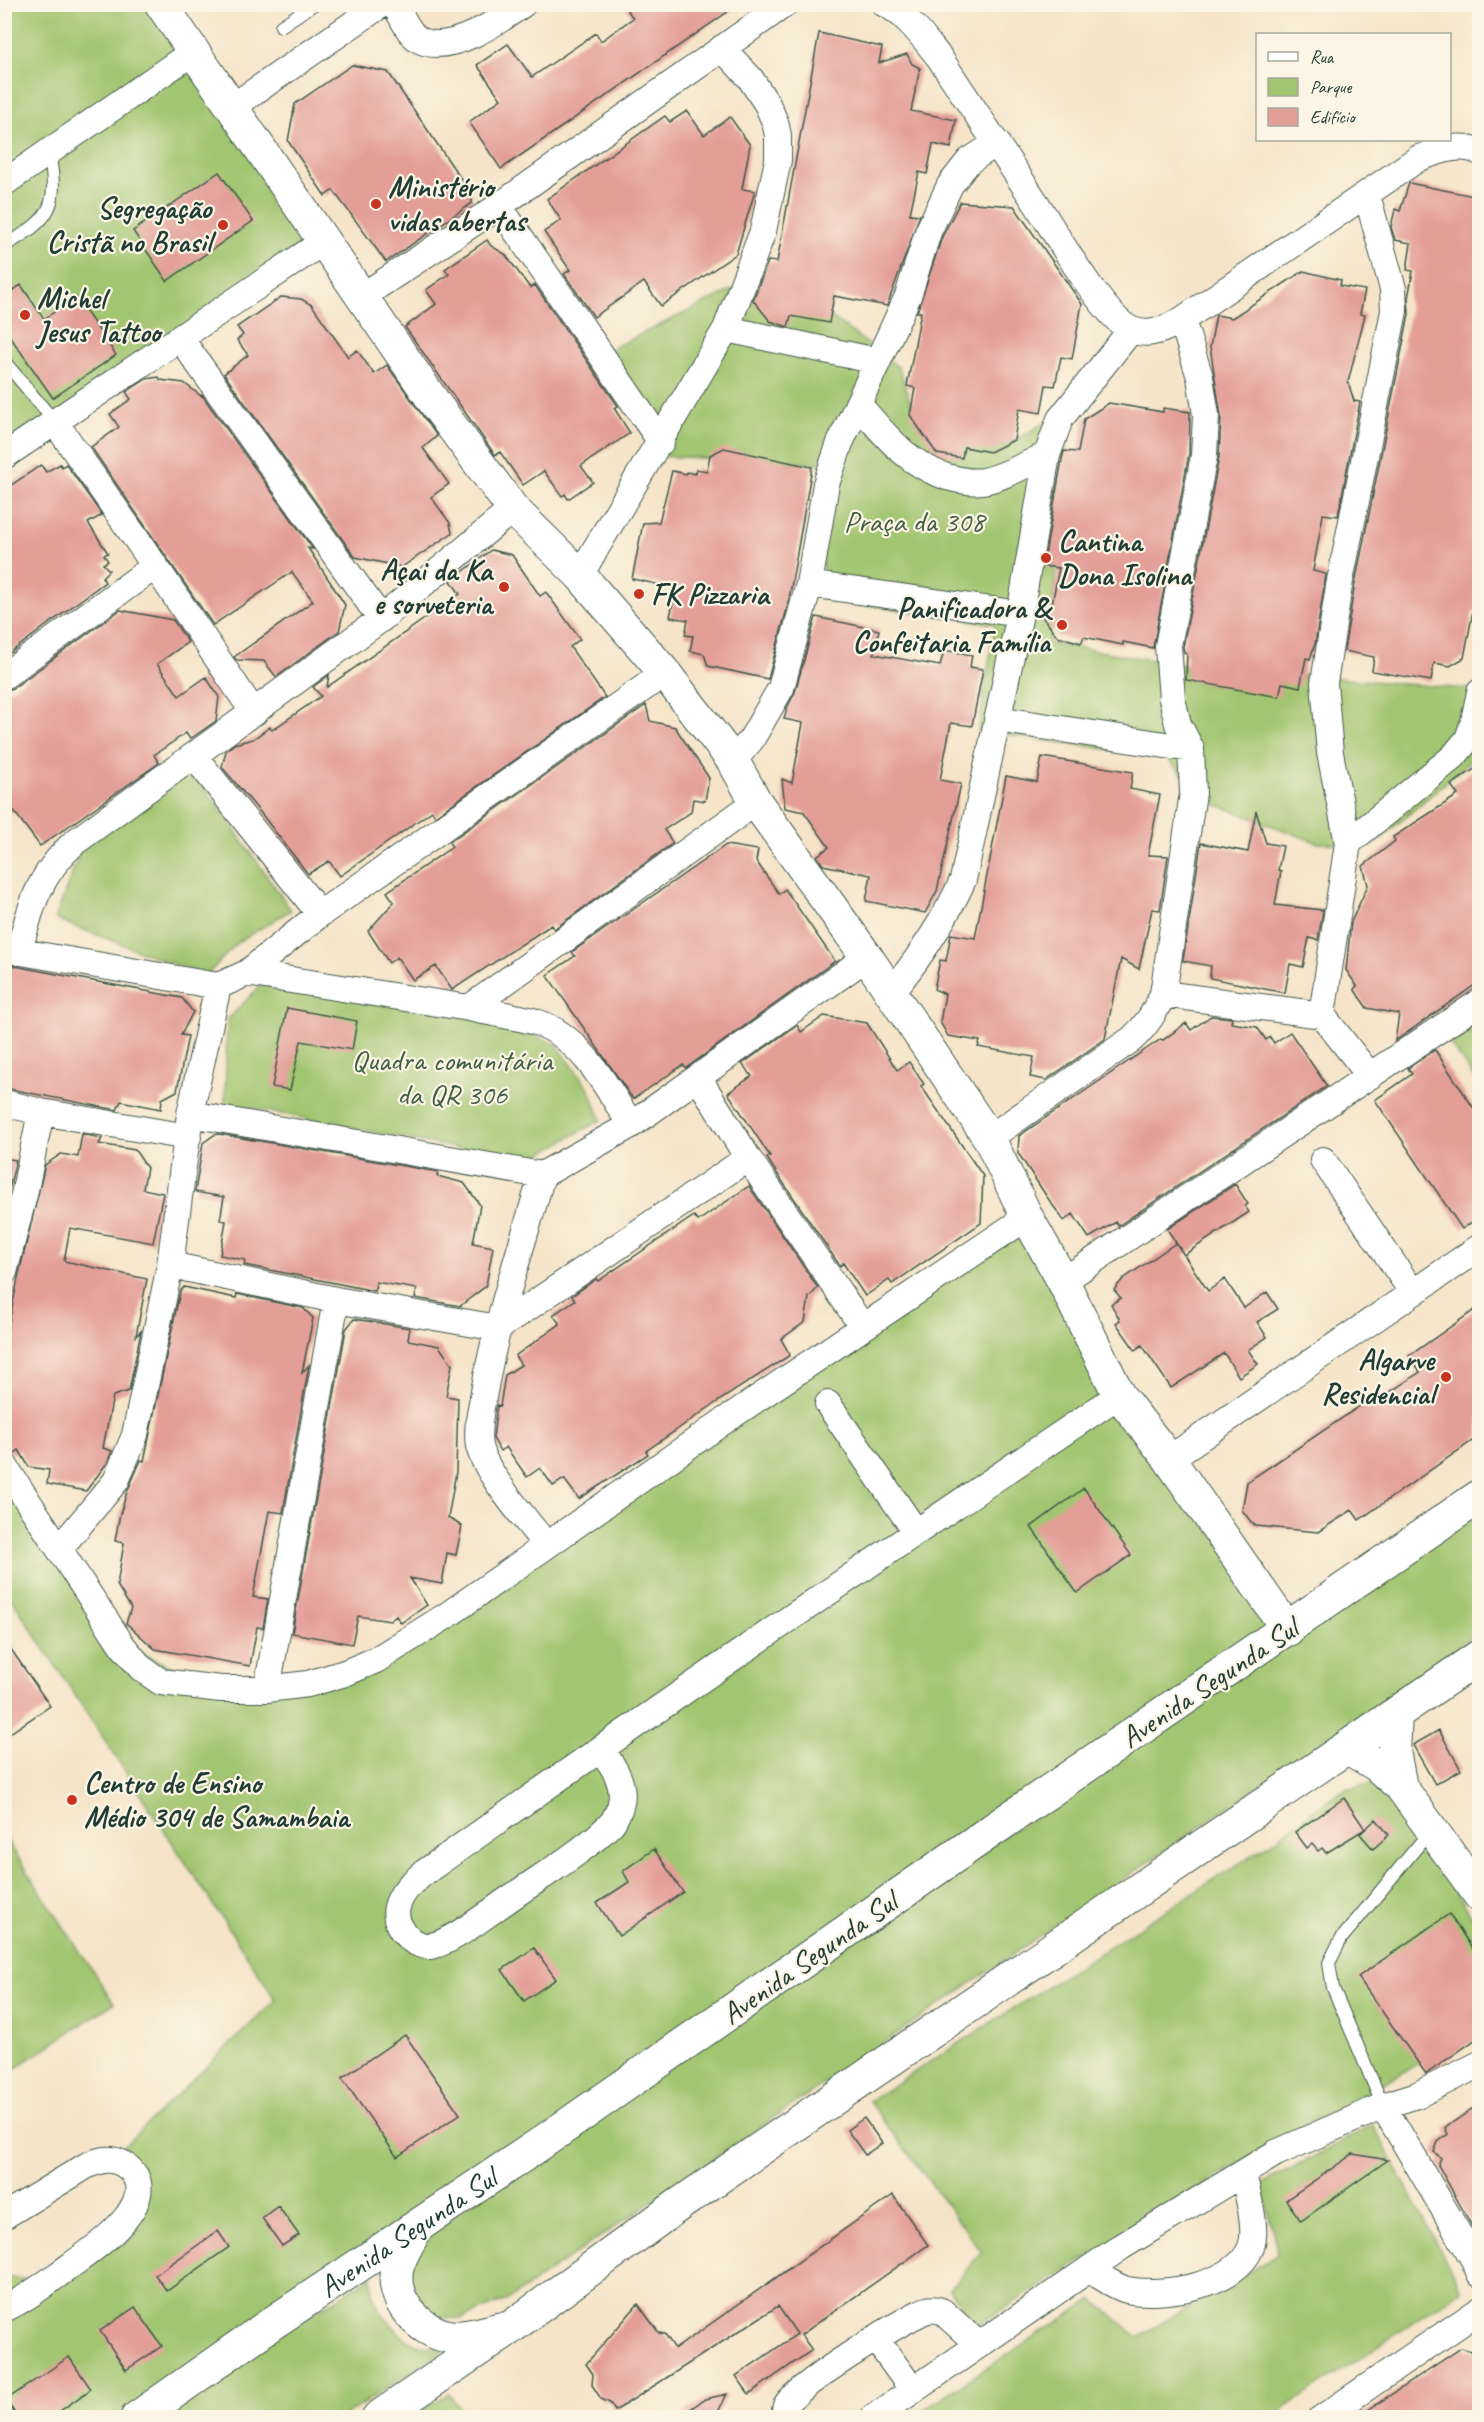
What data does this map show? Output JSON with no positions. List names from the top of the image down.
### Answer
{
  "streets": {
    "main road": ["Avenida Segunda Sul"]
  },
  "parks": ["Praça da 308", "Quadra comunitária da QR 306"],
  "places": [
    "Ministério vidas abertas",
    "Segregação Cristã no Brasil",
    "Michel Jesus Tattoo",
    "Cantina Dona Isolina",
    "Açai da Ka e sorveteria",
    "FK Pizzaria",
    "Panificadora & Confeitaria Família",
    "Algarve Residencial",
    "Centro de Ensino Médio 304 de Samambaia"
  ],
  "legend": ["Rua", "Parque", "Edifício"]
}
